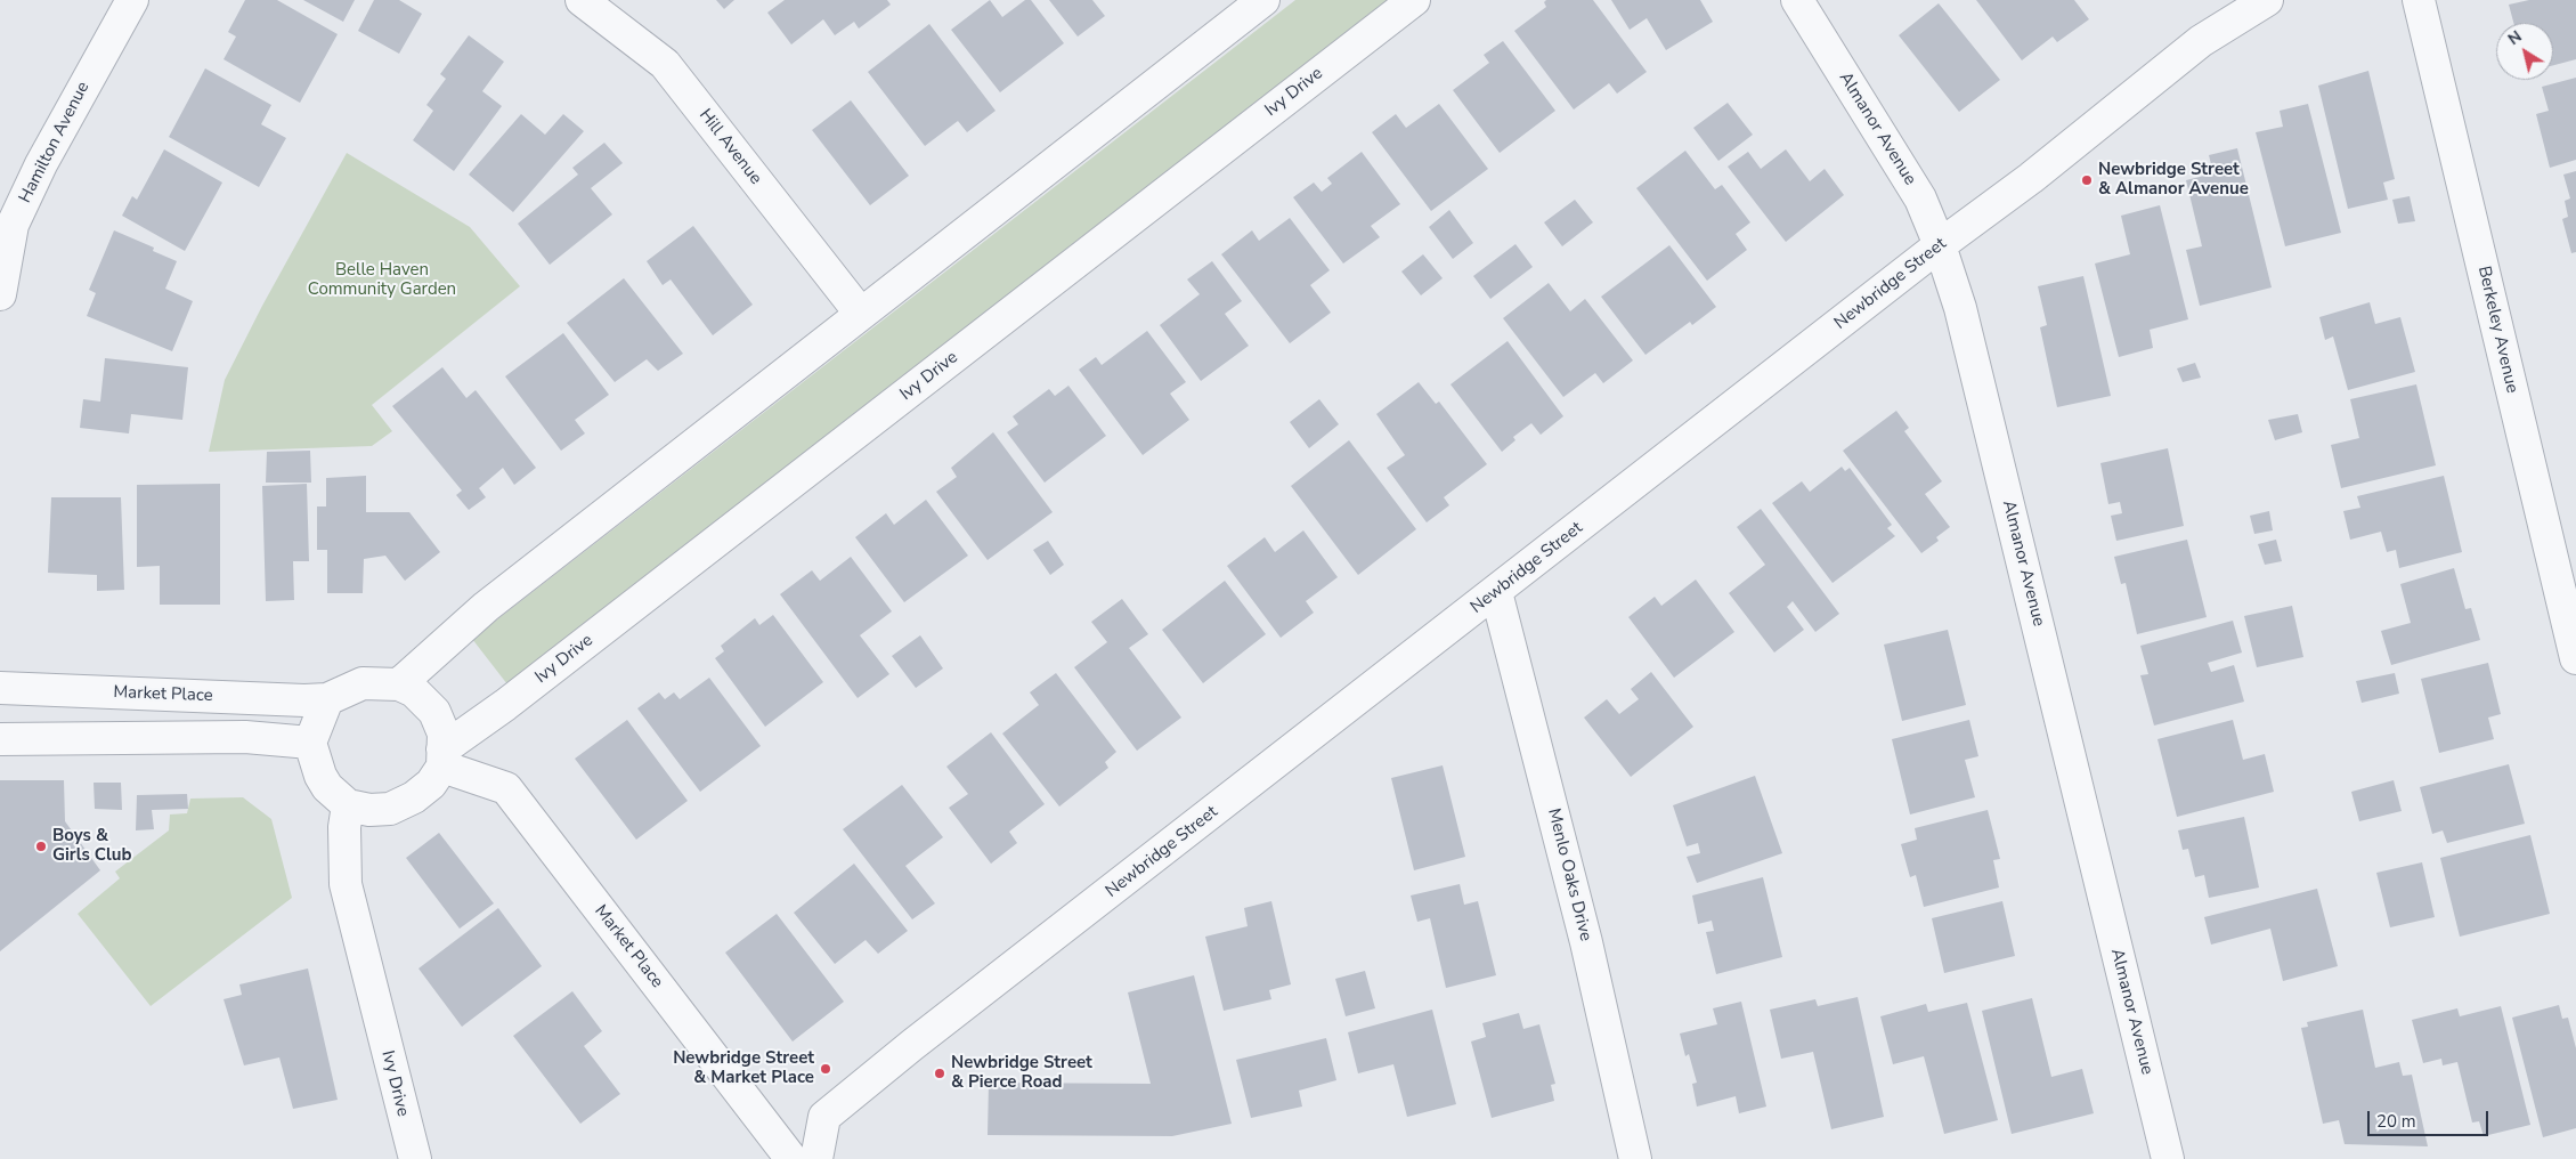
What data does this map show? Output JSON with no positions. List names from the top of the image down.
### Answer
{
  "streets": {
    "street": [
      "Ivy Drive",
      "Almanor Avenue",
      "Hamilton Avenue",
      "Hill Avenue",
      "Newbridge Street",
      "Berkeley Avenue",
      "Market Place",
      "Menlo Oaks Drive"
    ]
  },
  "crossings": [
    ["Ivy Drive", "Market Place"],
    ["Almanor Avenue", "Newbridge Street"],
    ["Newbridge Street", "Menlo Oaks Drive"]
  ],
  "parks": ["Belle Haven Community Garden"],
  "places": [
    "Newbridge Street & Almanor Avenue",
    "Boys & Girls Club",
    "Newbridge Street & Market Place",
    "Newbridge Street & Pierce Road"
  ],
  "scale_bar": "20 m",
  "north": "top left"
}
